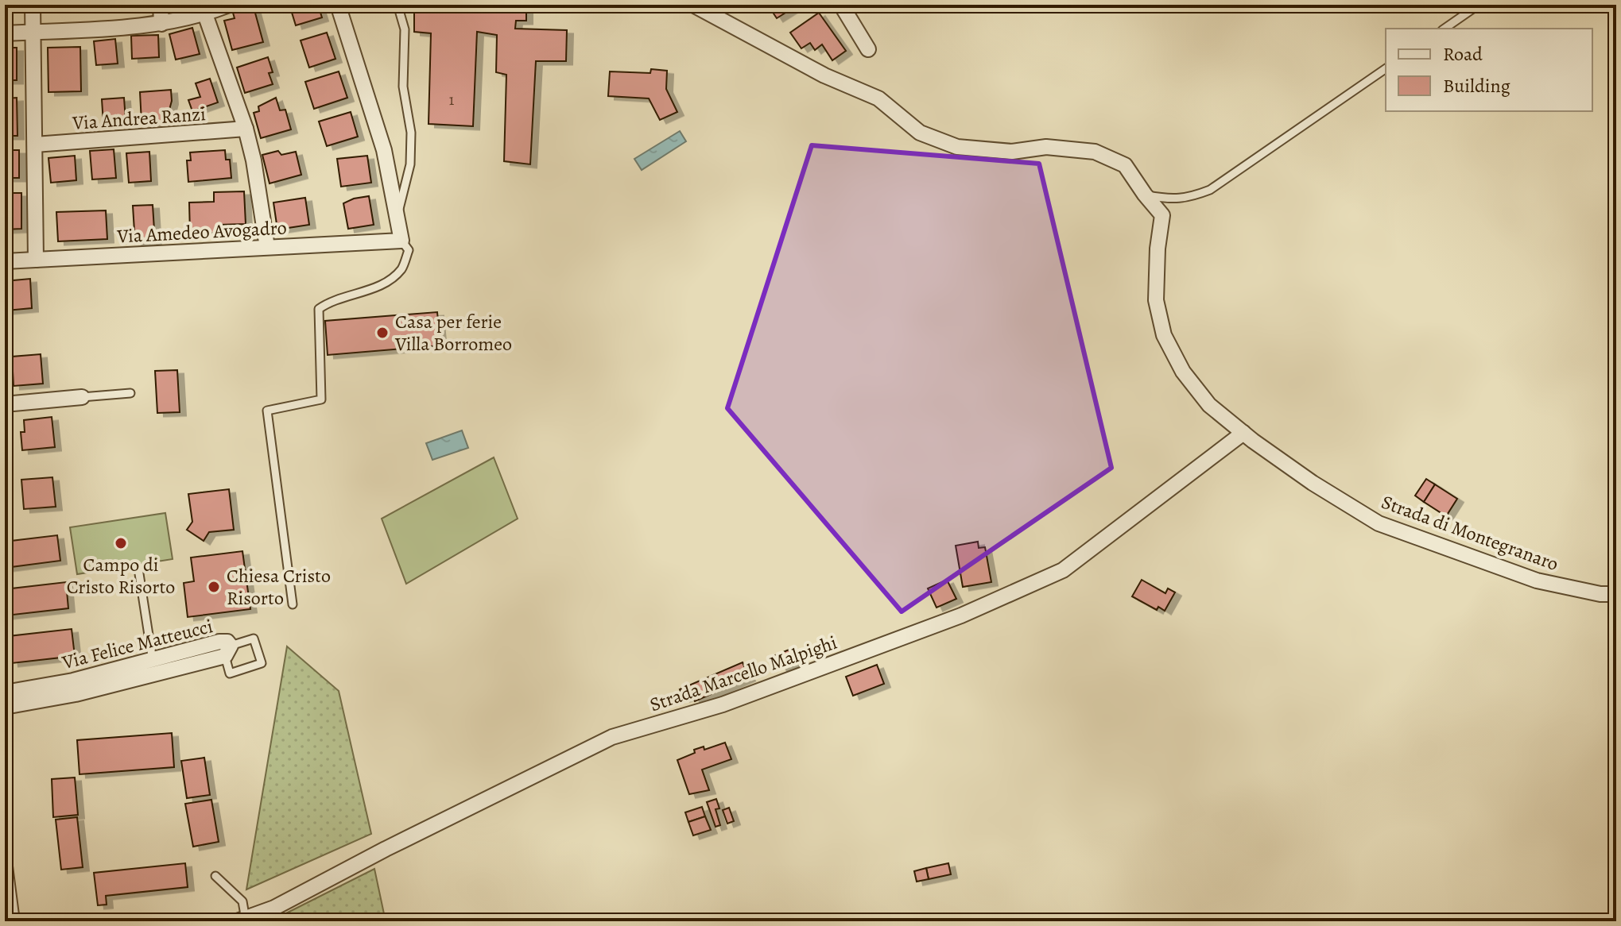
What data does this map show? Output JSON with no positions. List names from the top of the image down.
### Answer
{
  "streets": {
    "street": [
      "Via Andrea Ranzi",
      "Via Amedeo Avogadro",
      "Strada di Montegranaro",
      "Via Felice Matteucci",
      "Strada Marcello Malpighi"
    ]
  },
  "crossings": [
    ["Strada di Montegranaro", "Strada Marcello Malpighi"]
  ],
  "places": ["Casa per ferie Villa Borromeo", "Campo di Cristo Risorto", "Chiesa Cristo Risorto"],
  "house_numbers": ["1"],
  "legend": ["Road", "Building"]
}
